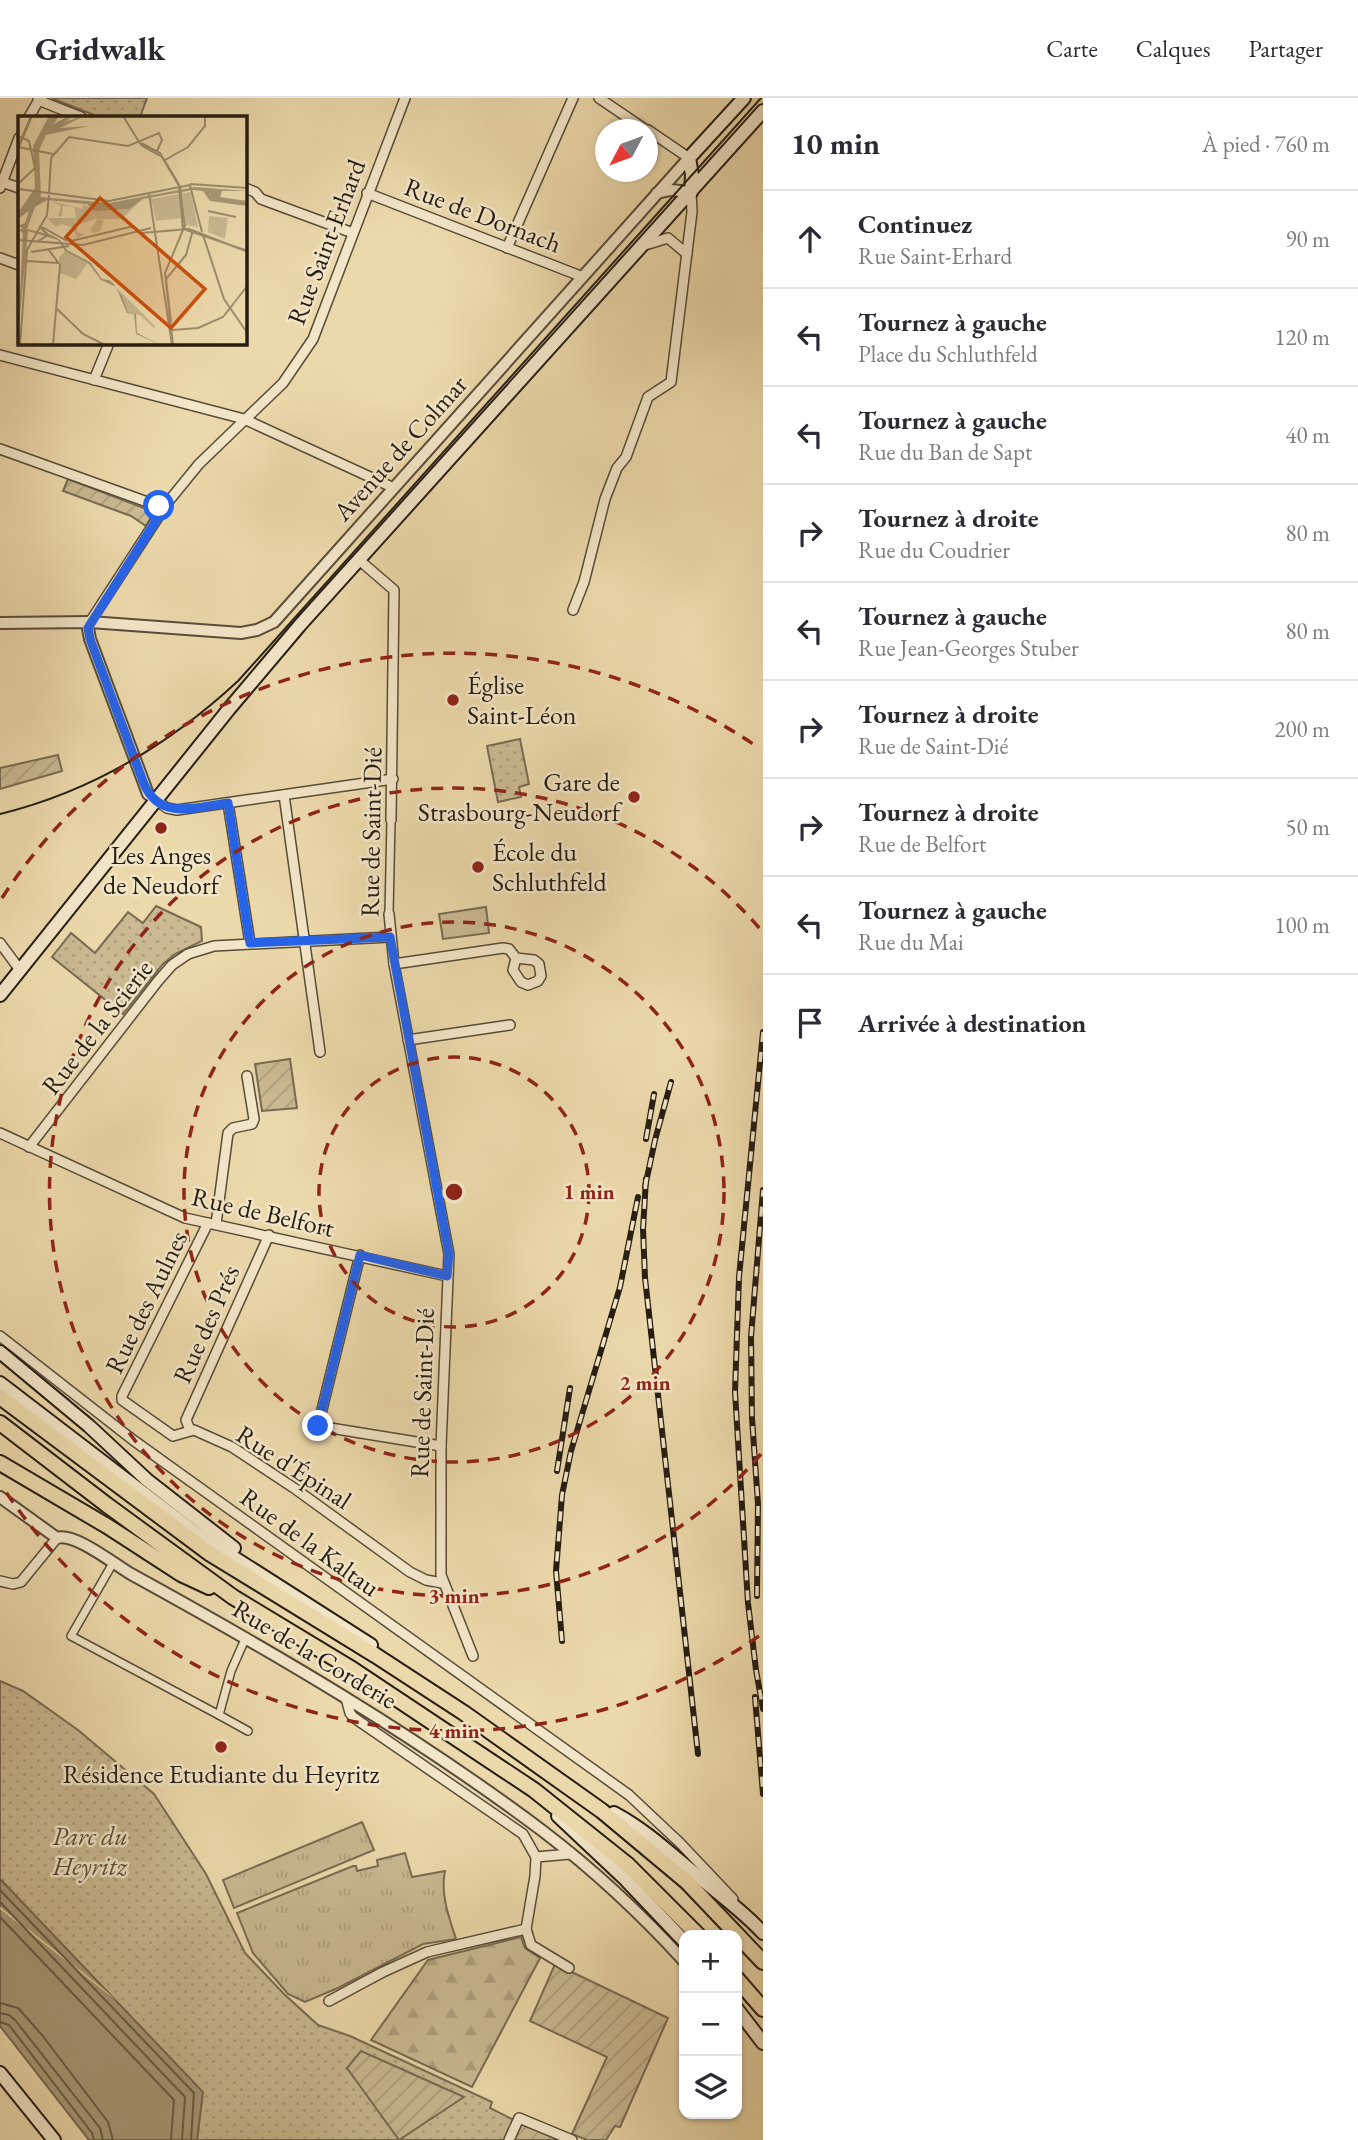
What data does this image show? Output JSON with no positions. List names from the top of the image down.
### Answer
{
  "streets": {
    "main road": ["Avenue de Colmar"],
    "street": [
      "Rue de Dornach",
      "Rue Saint-Erhard",
      "Rue de Saint-Dié",
      "Rue de la Scierie",
      "Rue de Belfort",
      "Rue des Aulnes",
      "Rue des Prés",
      "Rue d'Épinal",
      "Rue de la Kaltau",
      "Rue de la Corderie"
    ]
  },
  "crossings": [
    ["Rue de Dornach", "Rue Saint-Erhard"],
    ["Rue de Dornach", "Avenue de Colmar"],
    ["Rue Saint-Erhard", "Avenue de Colmar"],
    ["Avenue de Colmar", "Rue de Saint-Dié"],
    ["Rue de Saint-Dié", "Rue de la Scierie"],
    ["Rue de Saint-Dié", "Rue de Belfort"],
    ["Rue de Saint-Dié", "Rue d'Épinal"],
    ["Rue de la Scierie", "Rue de Belfort"],
    ["Rue de Belfort", "Rue des Aulnes"],
    ["Rue de Belfort", "Rue des Prés"],
    ["Rue des Aulnes", "Rue d'Épinal"],
    ["Rue des Prés", "Rue d'Épinal"]
  ],
  "parks": ["Parc du Heyritz"],
  "places": [
    "Église Saint-Léon",
    "Gare de Strasbourg-Neudorf",
    "Les Anges de Neudorf",
    "École du Schluthfeld",
    "Résidence Etudiante du Heyritz"
  ],
  "north": "bottom left",
  "page": {
    "header": "Gridwalk",
    "nav": ["Carte", "Calques", "Partager"],
    "heading": ["10 min", "À pied · 760 m"],
    "list": [
      ["Continuez", "Rue Saint-Erhard", "90 m"],
      ["Tournez à gauche", "Place du Schluthfeld", "120 m"],
      ["Tournez à gauche", "Rue du Ban de Sapt", "40 m"],
      ["Tournez à droite", "Rue du Coudrier", "80 m"],
      ["Tournez à gauche", "Rue Jean-Georges Stuber", "80 m"],
      ["Tournez à droite", "Rue de Saint-Dié", "200 m"],
      ["Tournez à droite", "Rue de Belfort", "50 m"],
      ["Tournez à gauche", "Rue du Mai", "100 m"],
      "Arrivée à destination"
    ],
    "map_buttons": ["+", "−"]
  },
  "rings": [
    "1 min",
    "2 min",
    "3 min",
    "4 min"
  ]
}
